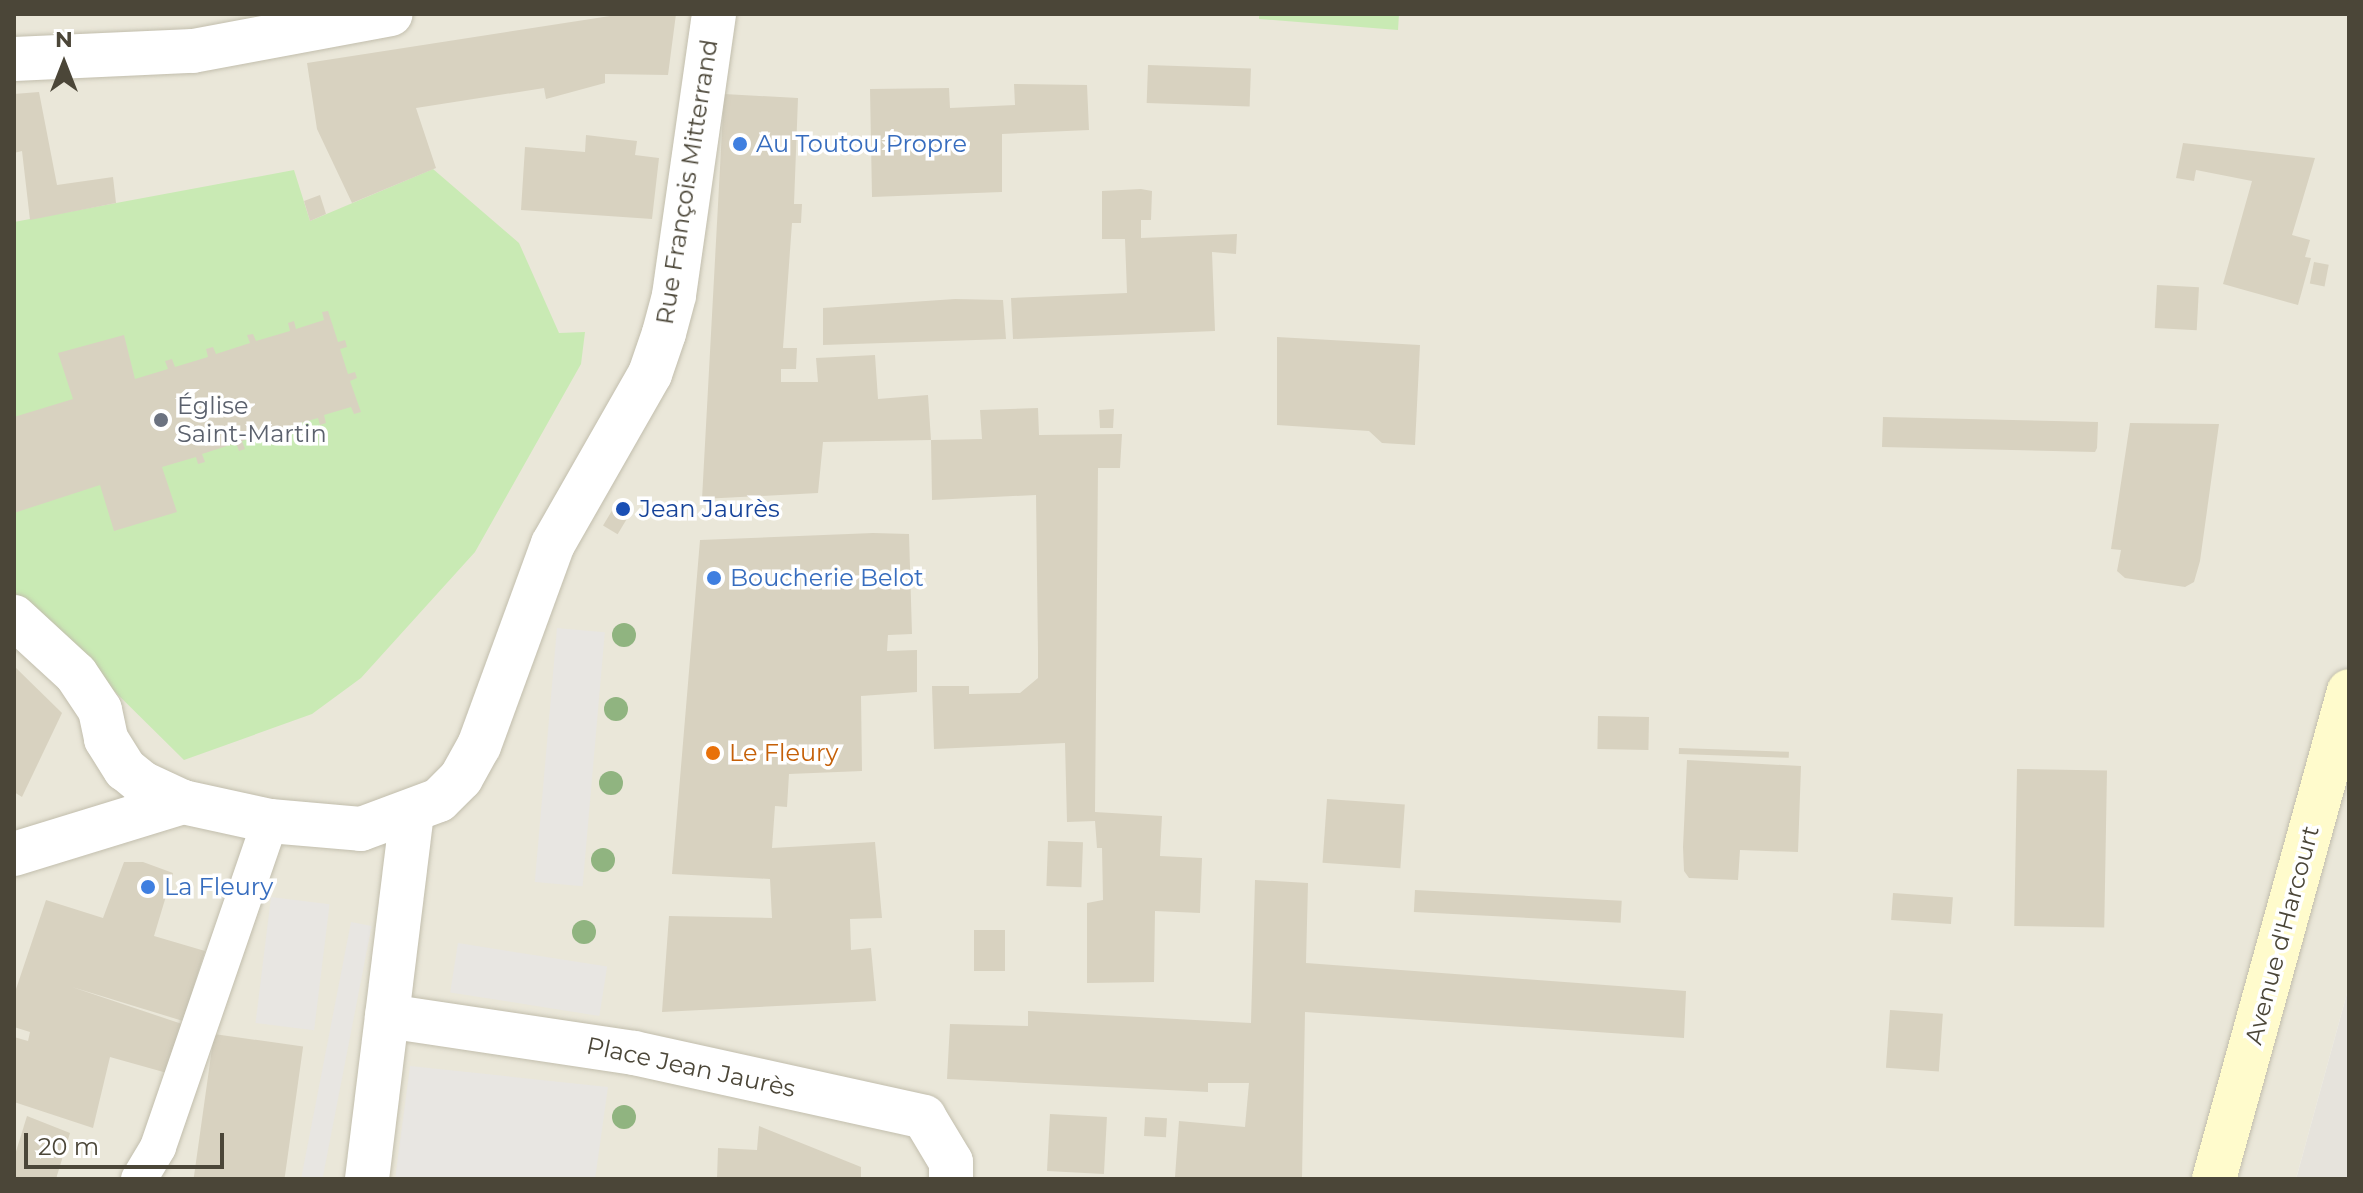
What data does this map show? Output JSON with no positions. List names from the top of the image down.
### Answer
{
  "streets": {
    "main road": ["Avenue d'Harcourt"],
    "street": ["Rue François Mitterrand", "Place Jean Jaurès"]
  },
  "places": [
    "Au Toutou Propre",
    "Église Saint-Martin",
    "Jean Jaurès",
    "Boucherie Belot",
    "Le Fleury",
    "La Fleury"
  ],
  "scale_bar": "20 m",
  "north": "top"
}
